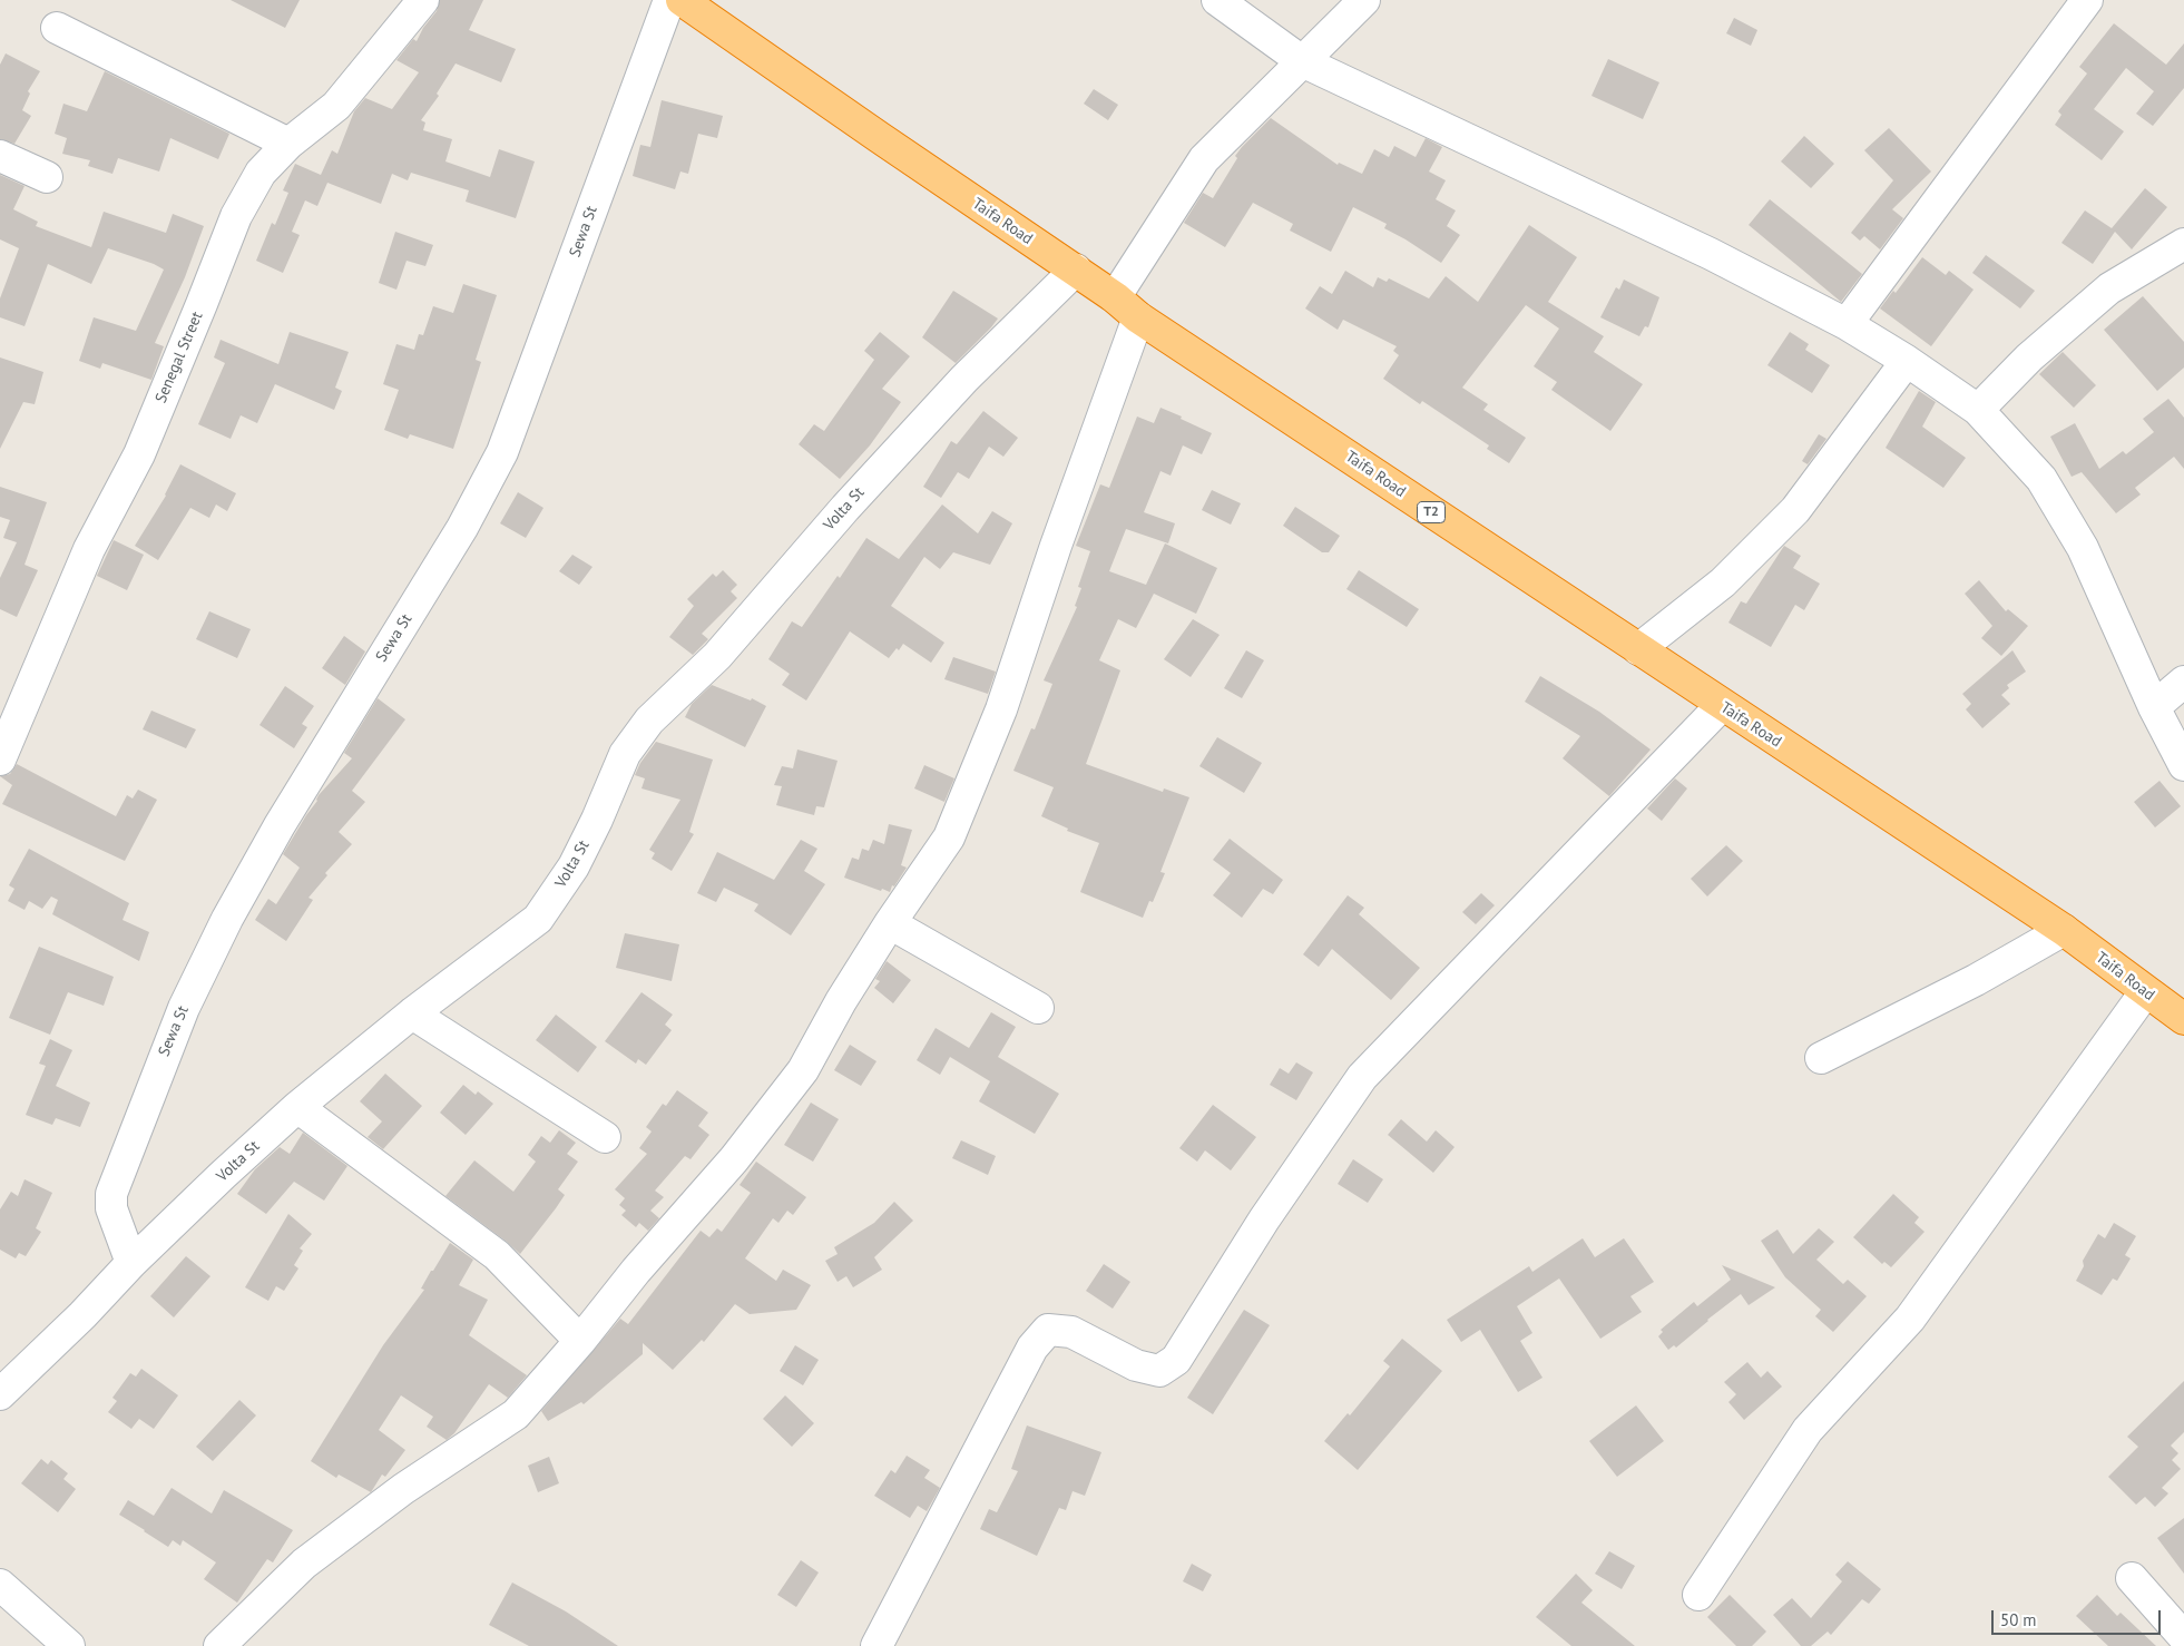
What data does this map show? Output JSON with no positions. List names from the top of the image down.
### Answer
{
  "streets": {
    "highway": ["Taifa Road", "T2"],
    "street": ["Sewa St", "Senegal Street", "Volta St"]
  },
  "crossings": [
    ["Taifa Road", "Volta St"],
    ["Sewa St", "Volta St"]
  ],
  "scale_bar": "50 m"
}
